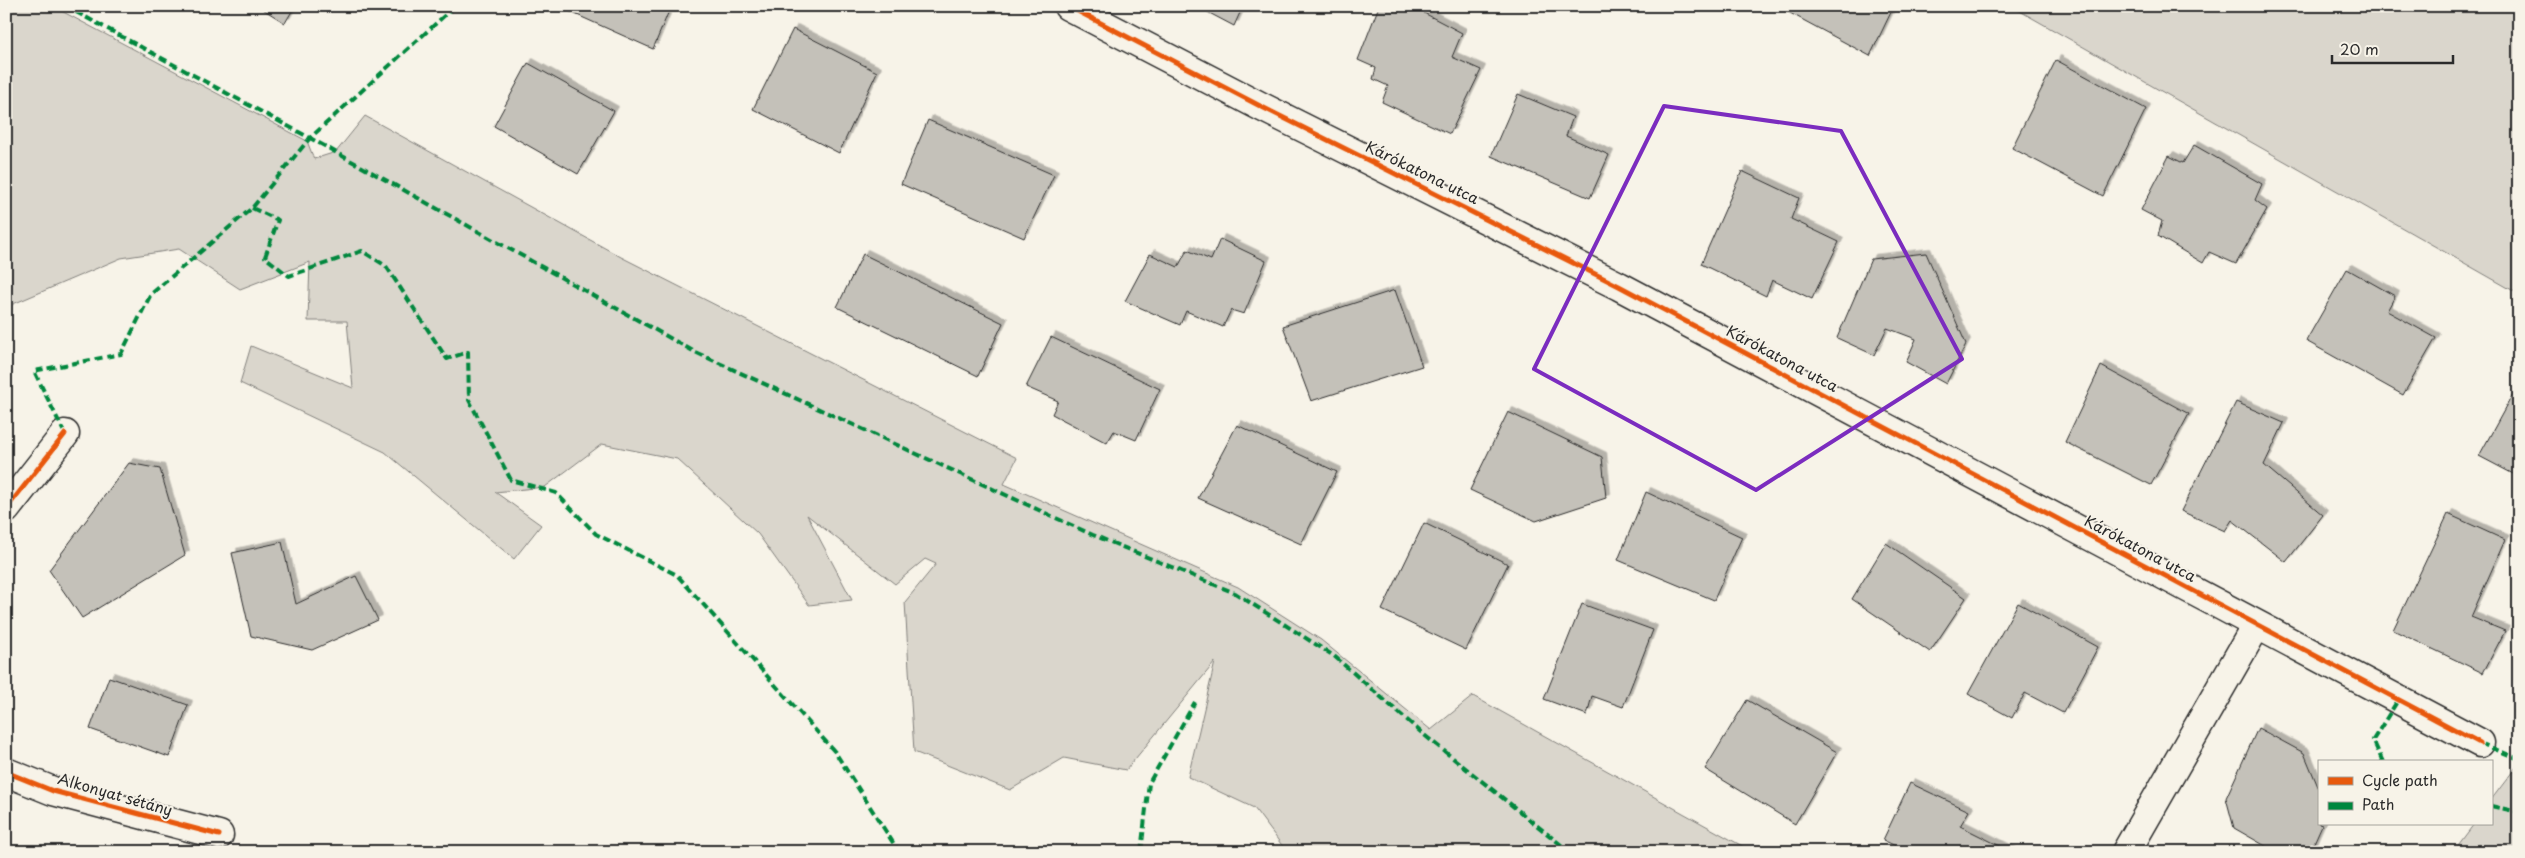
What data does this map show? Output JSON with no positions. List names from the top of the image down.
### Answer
{
  "streets": {
    "street": ["Kárókatona utca", "Alkonyat sétány"]
  },
  "legend": ["Cycle path", "Path"],
  "scale_bar": "20 m"
}
